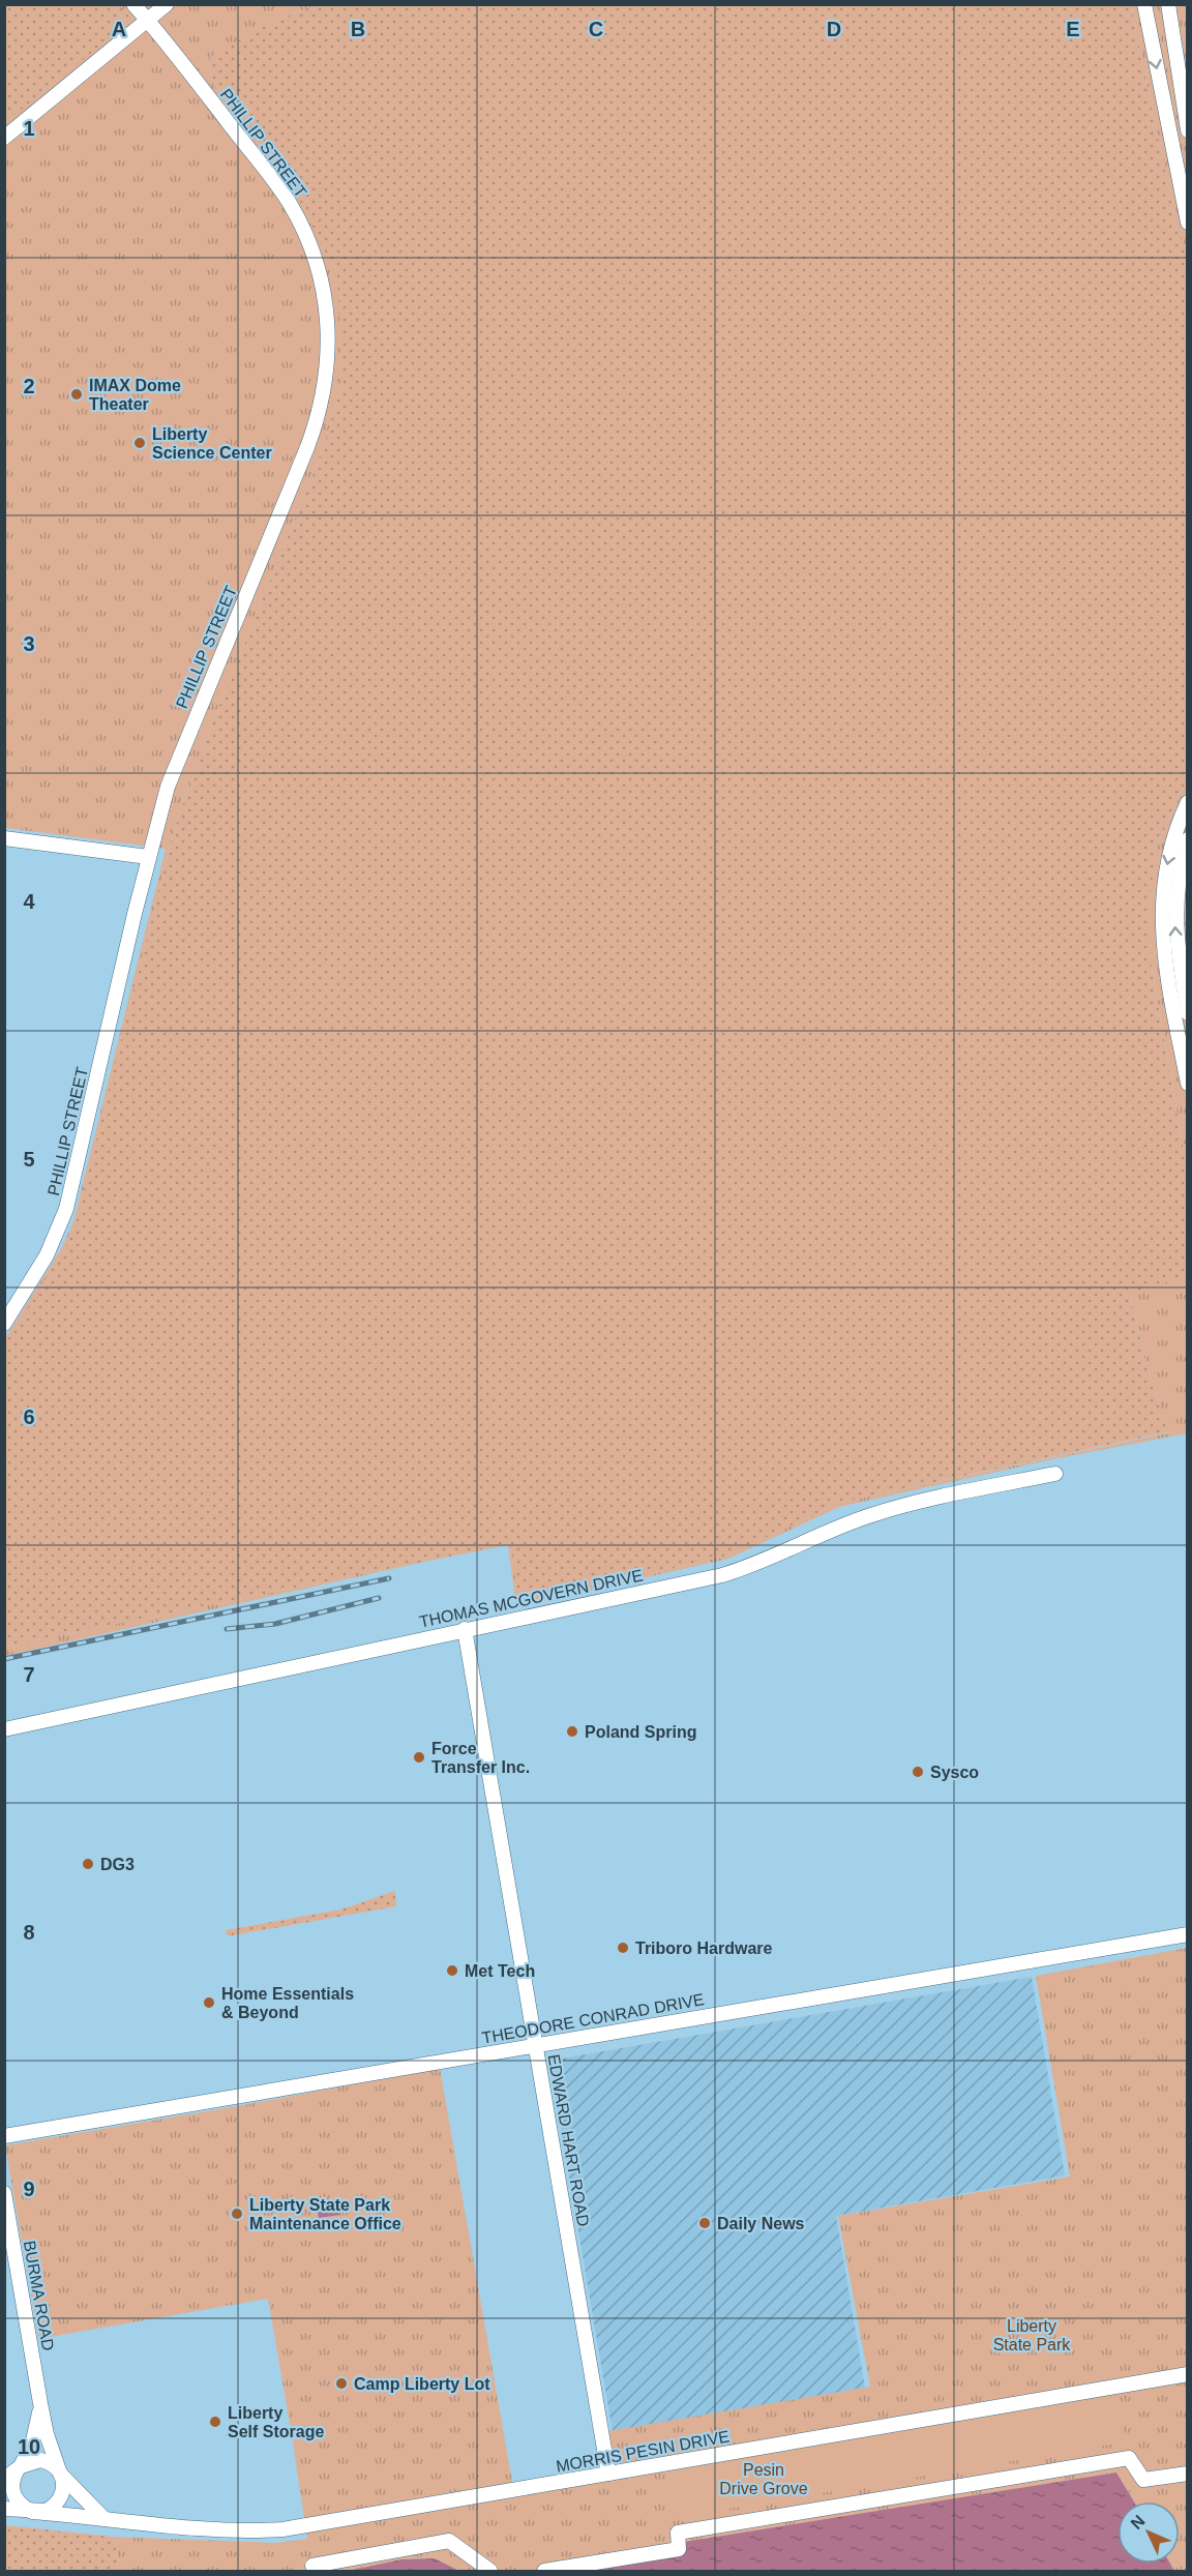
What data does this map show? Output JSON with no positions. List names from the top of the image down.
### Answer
{
  "streets": {
    "street": [
      "PHILLIP STREET",
      "THOMAS MCGOVERN DRIVE",
      "THEODORE CONRAD DRIVE",
      "EDWARD HART ROAD",
      "BURMA ROAD",
      "MORRIS PESIN DRIVE"
    ]
  },
  "crossings": [
    ["THOMAS MCGOVERN DRIVE", "EDWARD HART ROAD"],
    ["THEODORE CONRAD DRIVE", "EDWARD HART ROAD"],
    ["EDWARD HART ROAD", "MORRIS PESIN DRIVE"],
    ["BURMA ROAD", "MORRIS PESIN DRIVE"]
  ],
  "parks": ["Liberty State Park", "Pesin Drive Grove"],
  "places": [
    "IMAX Dome Theater",
    "Liberty Science Center",
    "Poland Spring",
    "Force Transfer Inc.",
    "Sysco",
    "DG3",
    "Triboro Hardware",
    "Met Tech",
    "Home Essentials & Beyond",
    "Liberty State Park Maintenance Office",
    "Daily News",
    "Camp Liberty Lot",
    "Liberty Self Storage"
  ],
  "north": "top left",
  "grid": {
    "columns": [
      "A",
      "B",
      "C",
      "D",
      "E"
    ],
    "rows": [
      "1",
      "2",
      "3",
      "4",
      "5",
      "6",
      "7",
      "8",
      "9",
      "10"
    ]
  }
}
